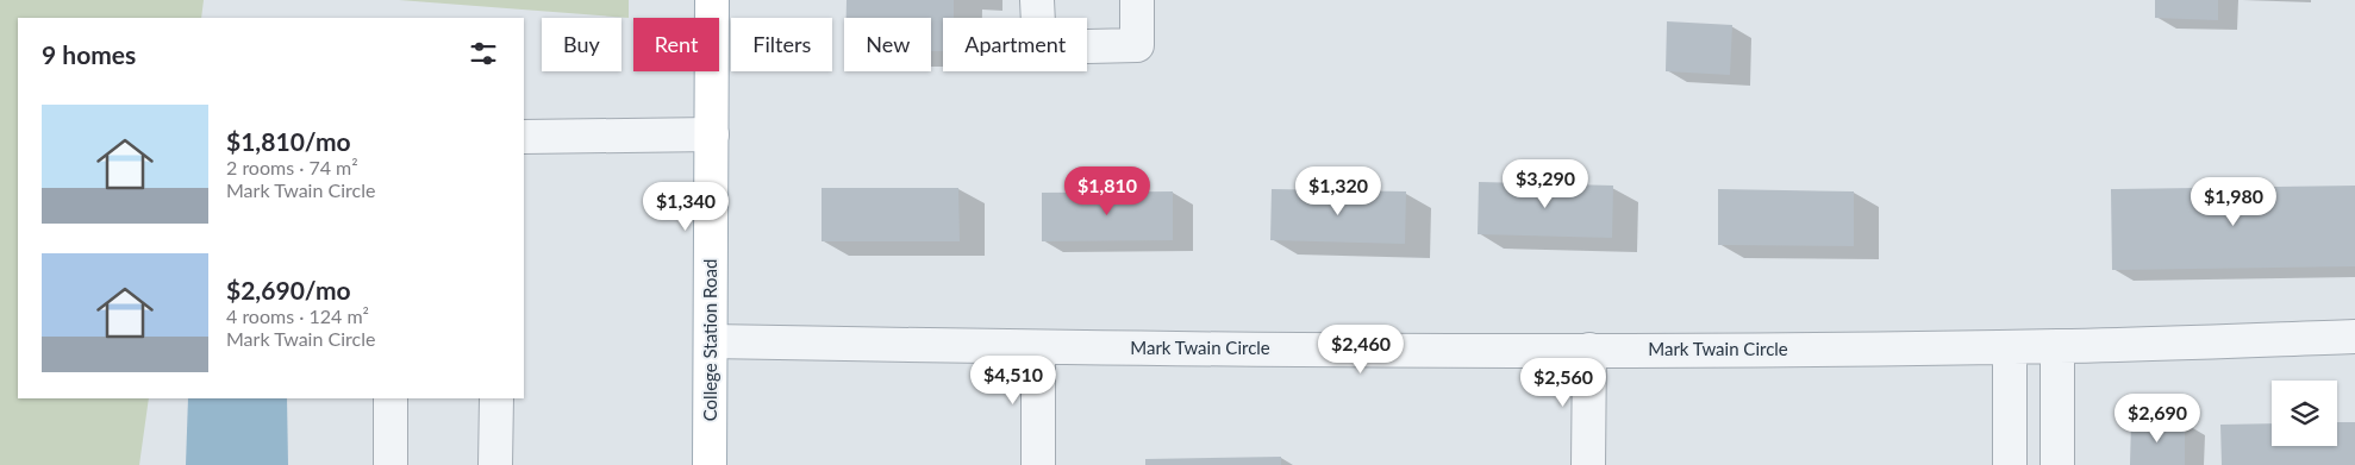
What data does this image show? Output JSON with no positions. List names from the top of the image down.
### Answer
{
  "streets": {
    "main road": ["College Station Road"],
    "street": ["Mark Twain Circle"]
  },
  "crossings": [
    ["College Station Road", "Mark Twain Circle"]
  ],
  "page": {
    "chip": [
      "Buy",
      "Rent",
      "Filters",
      "New",
      "Apartment"
    ],
    "heading": "9 homes",
    "list": [
      {
        "name": "$1,810/mo",
        "note": "2 rooms · 74 m² · Mark Twain Circle"
      },
      {
        "name": "$2,690/mo",
        "note": "4 rooms · 124 m² · Mark Twain Circle"
      }
    ],
    "price": [
      "$3,290",
      "$1,810",
      "$1,320",
      "$1,980",
      "$1,340",
      "$2,460",
      "$4,510",
      "$2,560",
      "$2,690"
    ]
  }
}
